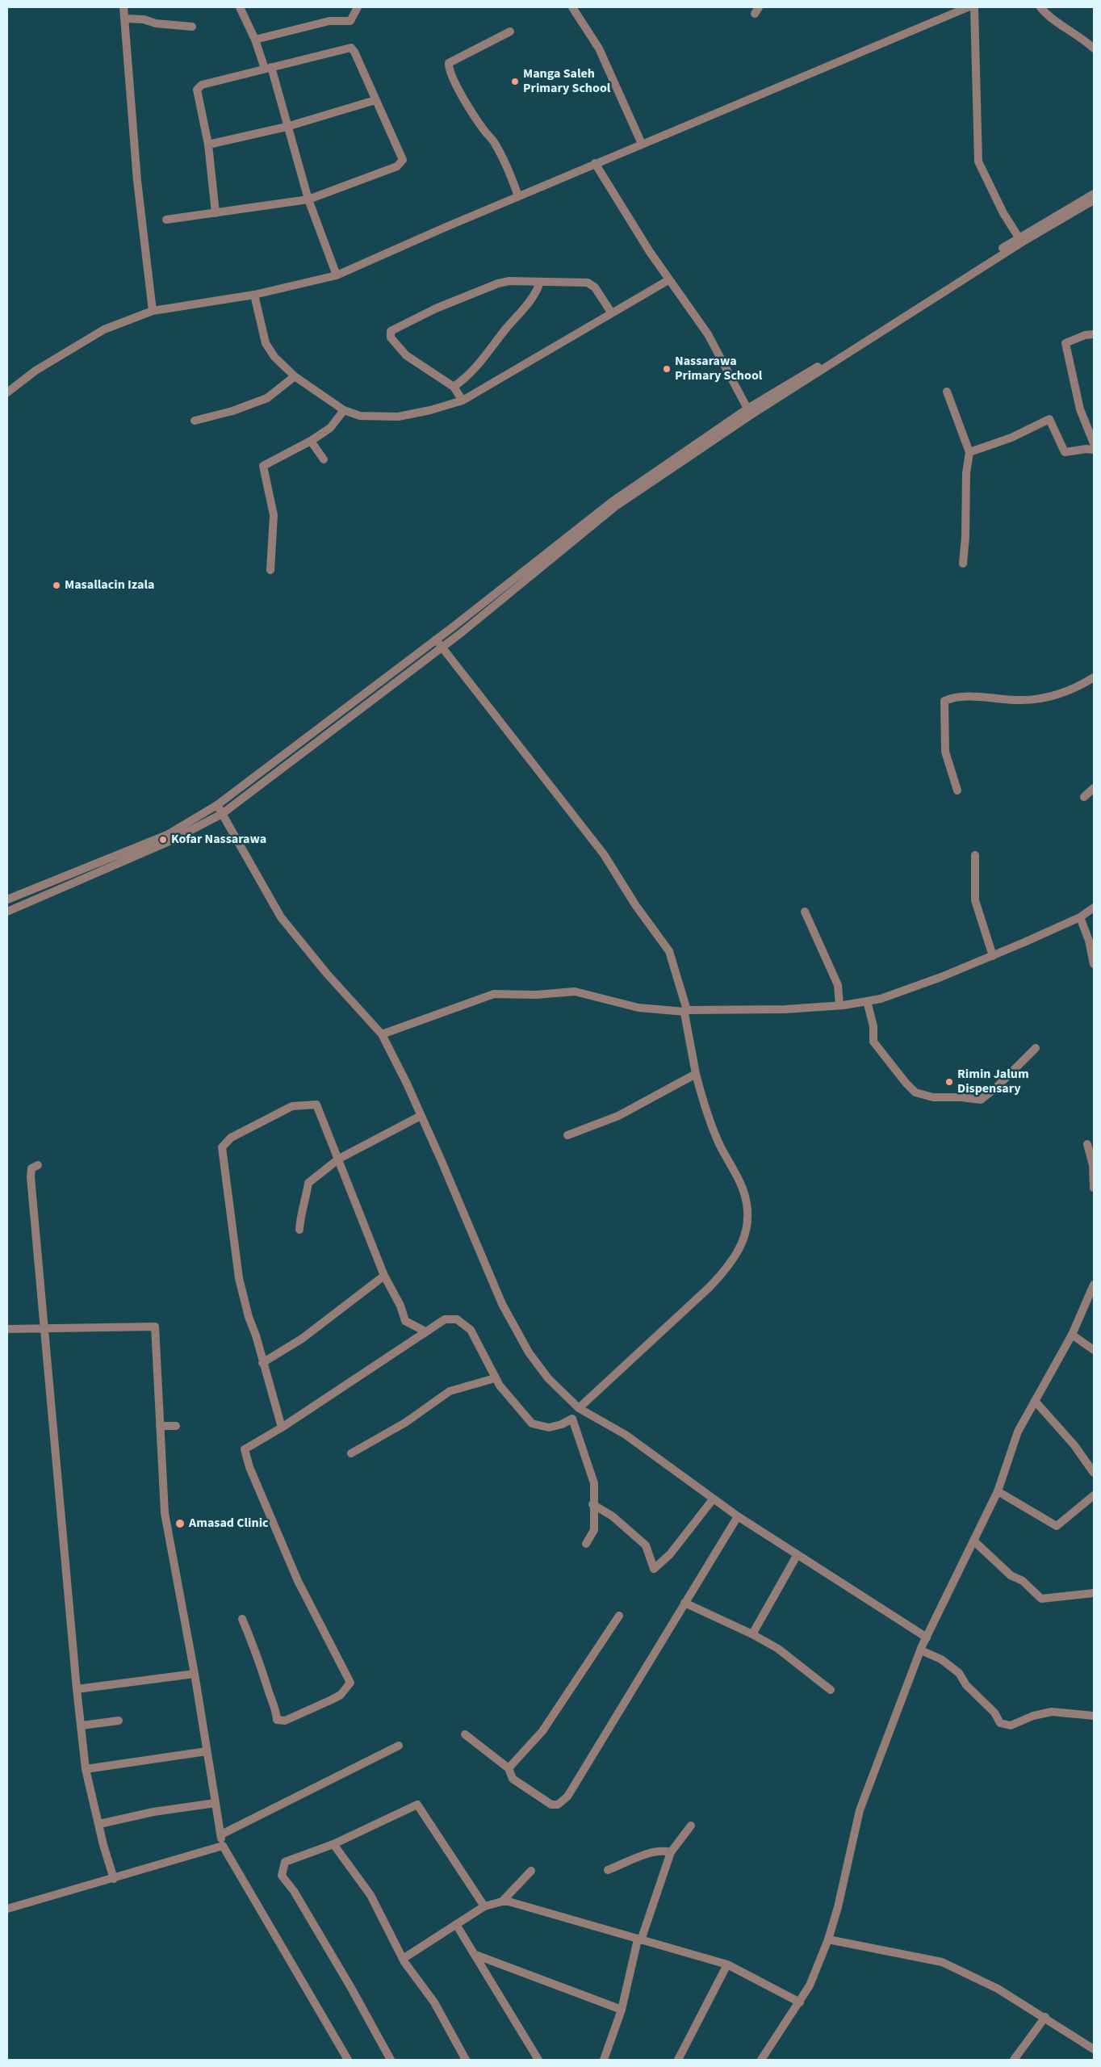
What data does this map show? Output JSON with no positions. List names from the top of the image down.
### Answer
{
  "places": [
    "Manga Saleh Primary School",
    "Nassarawa Primary School",
    "Masallacin Izala",
    "Kofar Nassarawa",
    "Rimin Jalum Dispensary",
    "Amasad Clinic"
  ]
}
